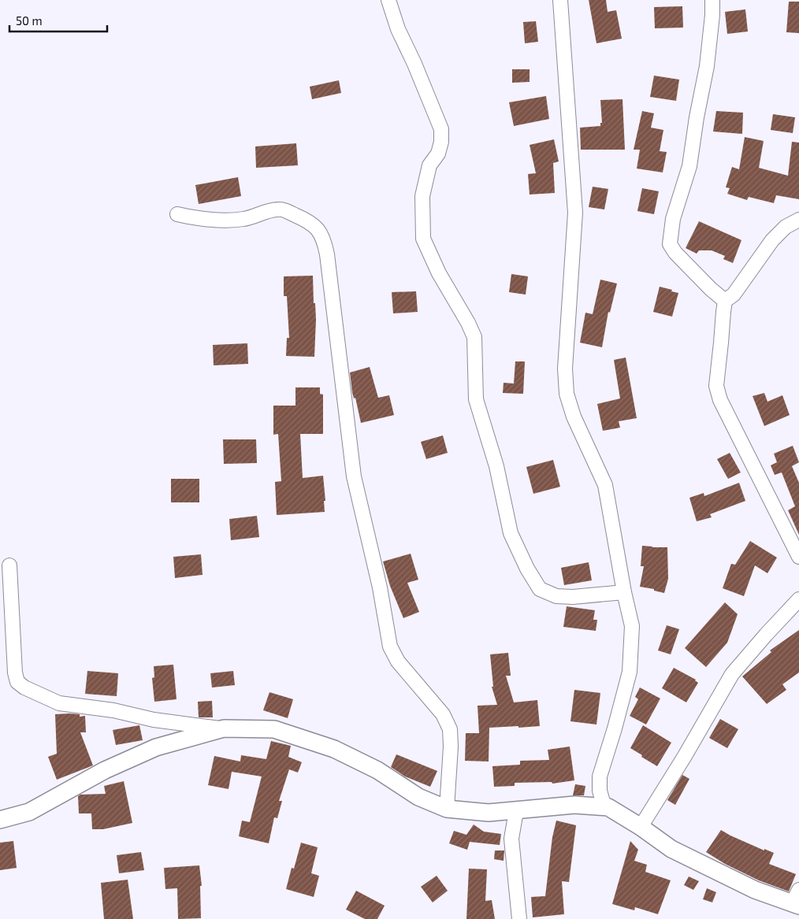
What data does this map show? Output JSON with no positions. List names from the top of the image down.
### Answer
{
  "scale_bar": "50 m"
}
